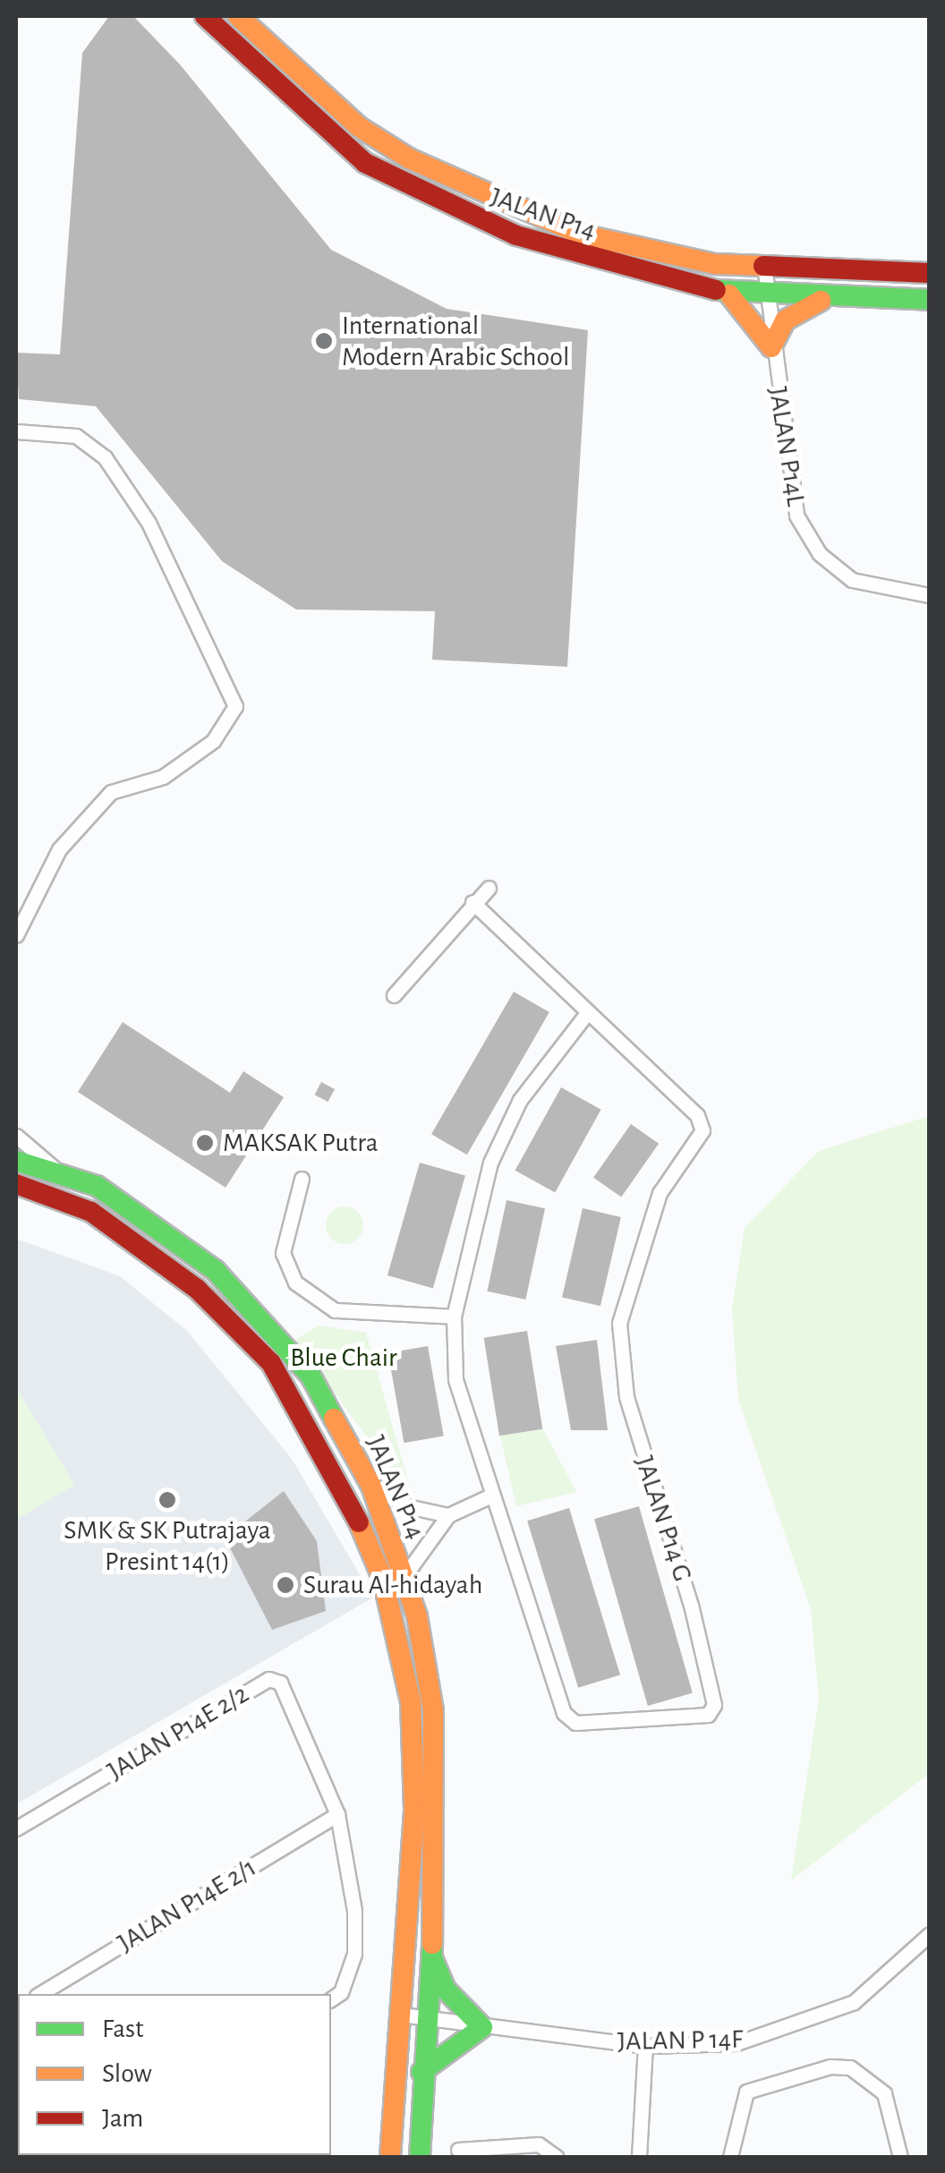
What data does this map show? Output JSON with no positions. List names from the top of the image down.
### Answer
{
  "streets": {
    "main road": ["JALAN P14"],
    "street": [
      "JALAN P14L",
      "JALAN P14 G",
      "JALAN P14E 2/2",
      "JALAN P14E 2/1",
      "JALAN P 14F"
    ]
  },
  "crossings": [
    ["JALAN P14", "JALAN P14L"],
    ["JALAN P14", "JALAN P 14F"],
    ["JALAN P14E 2/2", "JALAN P14E 2/1"]
  ],
  "parks": ["Blue Chair"],
  "places": [
    "International Modern Arabic School",
    "MAKSAK Putra",
    "SMK & SK Putrajaya Presint 14(1)",
    "Surau Al-hidayah"
  ],
  "legend": ["Fast", "Slow", "Jam"]
}
